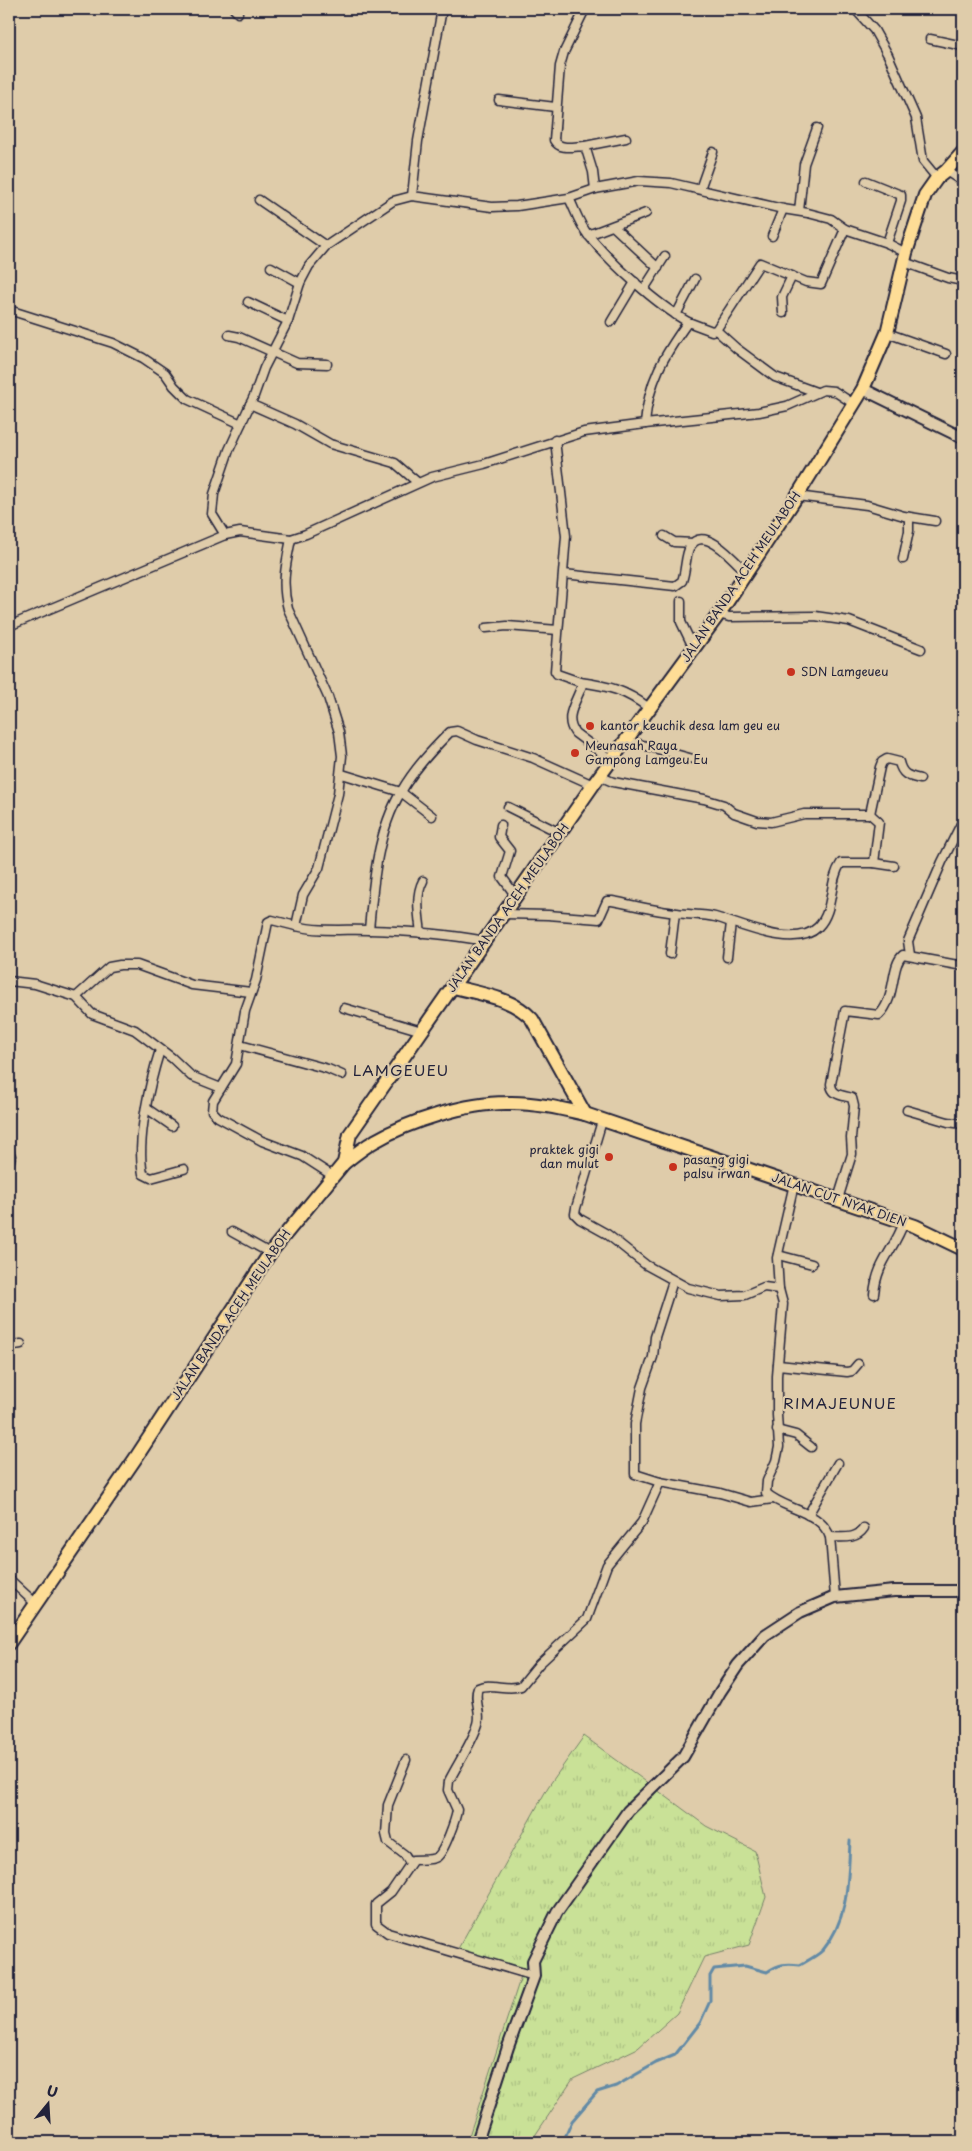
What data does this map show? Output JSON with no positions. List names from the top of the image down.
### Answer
{
  "streets": {
    "highway": ["JALAN BANDA ACEH MEULABOH", "JALAN CUT NYAK DIEN"]
  },
  "crossings": [
    ["JALAN BANDA ACEH MEULABOH", "JALAN CUT NYAK DIEN"]
  ],
  "districts": ["LAMGEUEU", "RIMAJEUNUE"],
  "places": [
    "SDN Lamgeueu",
    "kantor keuchik desa lam geu eu",
    "Meunasah Raya Gampong Lamgeu Eu",
    "praktek gigi dan mulut",
    "pasang gigi palsu irwan"
  ],
  "north": "top"
}
